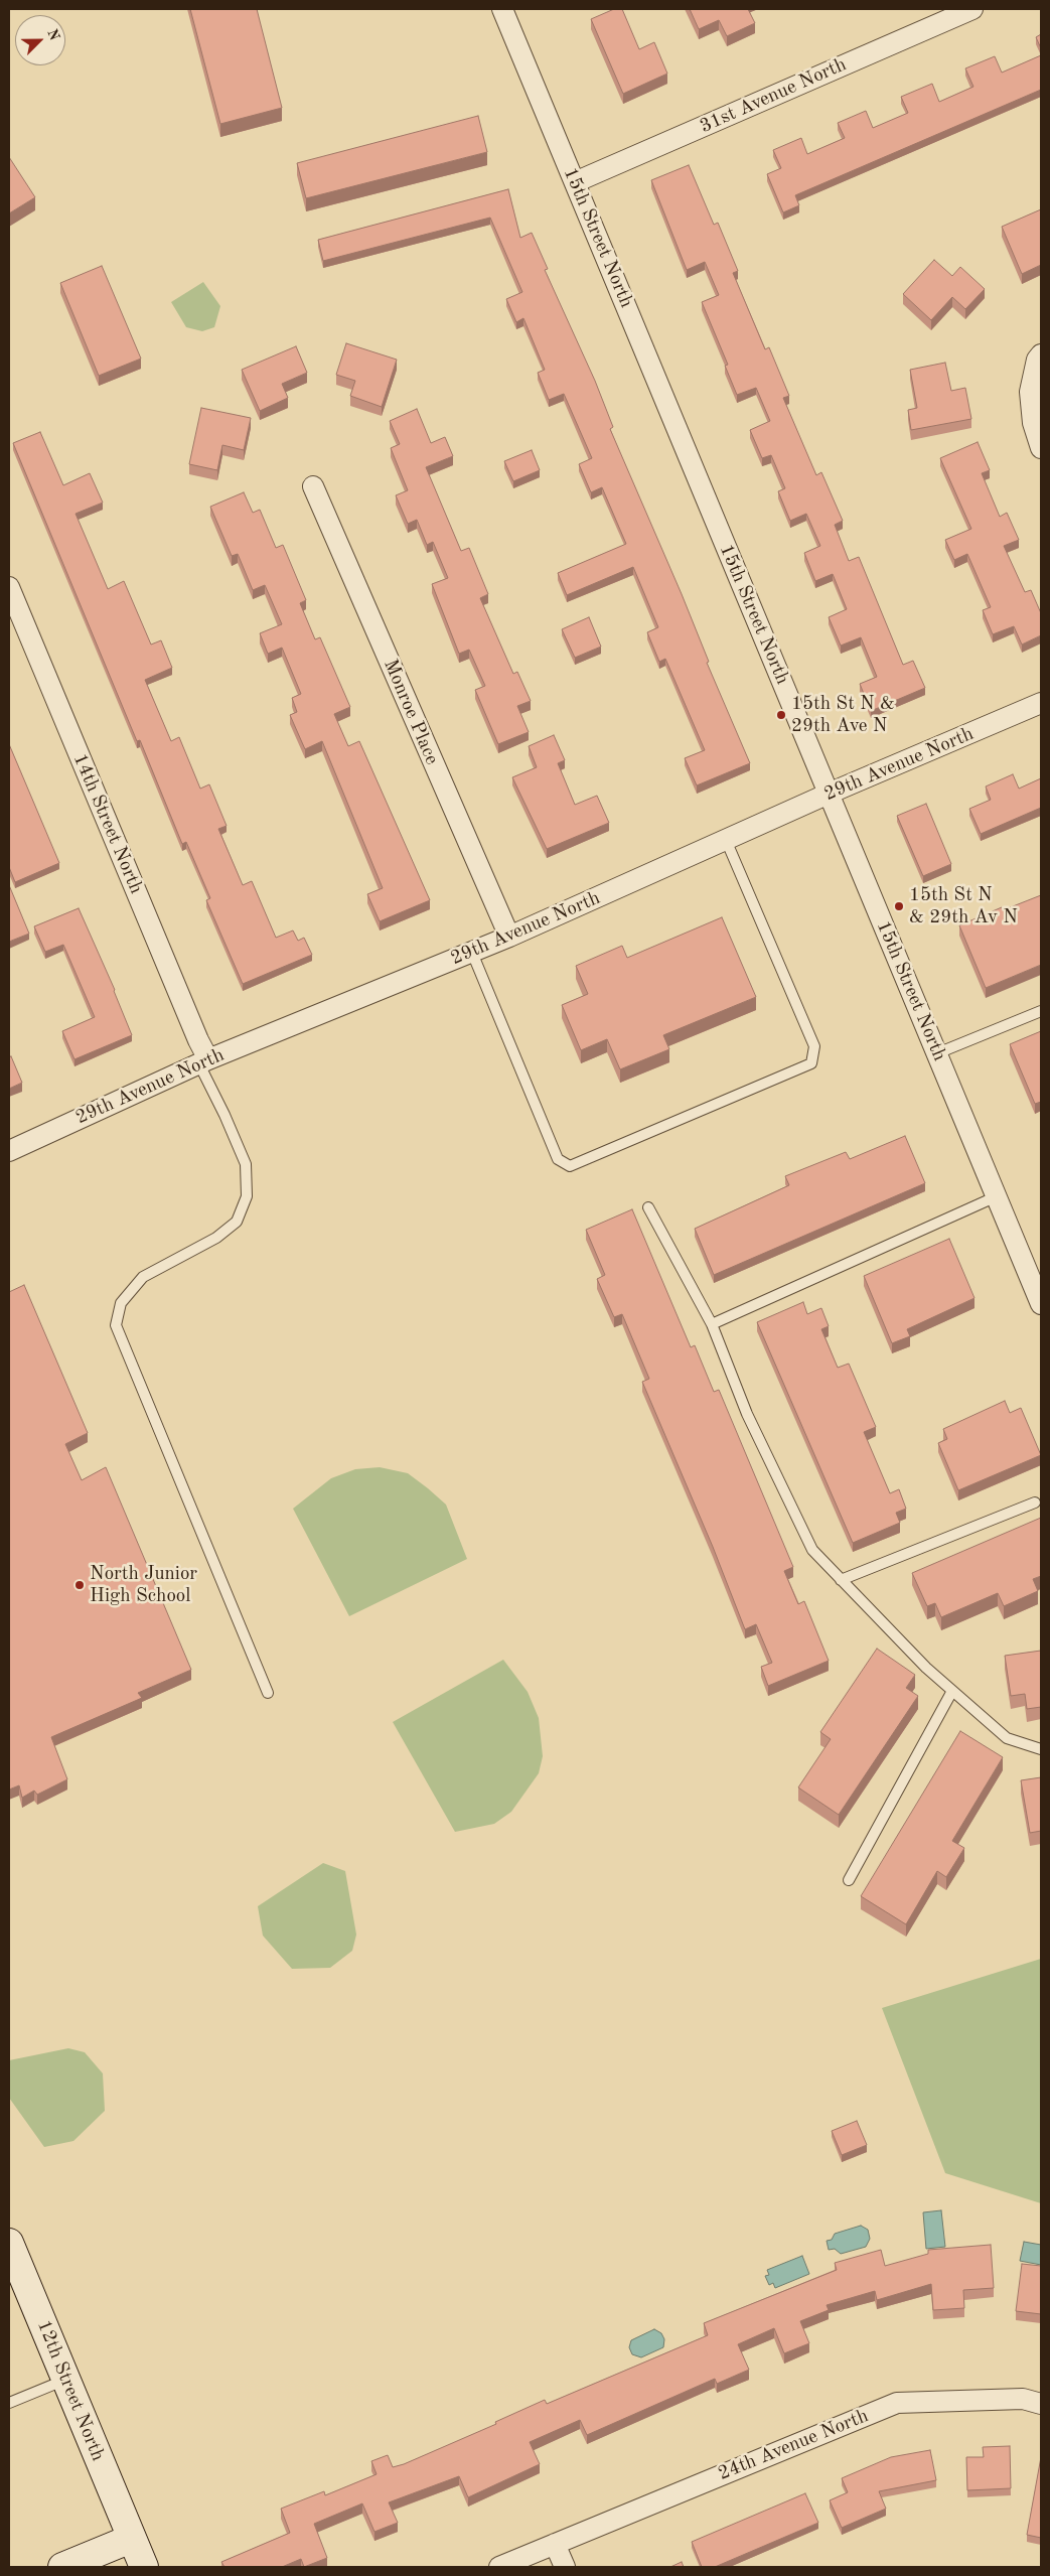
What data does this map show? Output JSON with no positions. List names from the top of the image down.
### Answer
{
  "streets": {
    "street": [
      "31st Avenue North",
      "15th Street North",
      "Monroe Place",
      "29th Avenue North",
      "14th Street North",
      "12th Street North",
      "24th Avenue North"
    ]
  },
  "crossings": [
    ["31st Avenue North", "15th Street North"],
    ["15th Street North", "29th Avenue North"],
    ["Monroe Place", "29th Avenue North"],
    ["29th Avenue North", "14th Street North"]
  ],
  "places": ["15th St N & 29th Ave N", "15th St N & 29th Av N", "North Junior High School"],
  "north": "top right"
}
